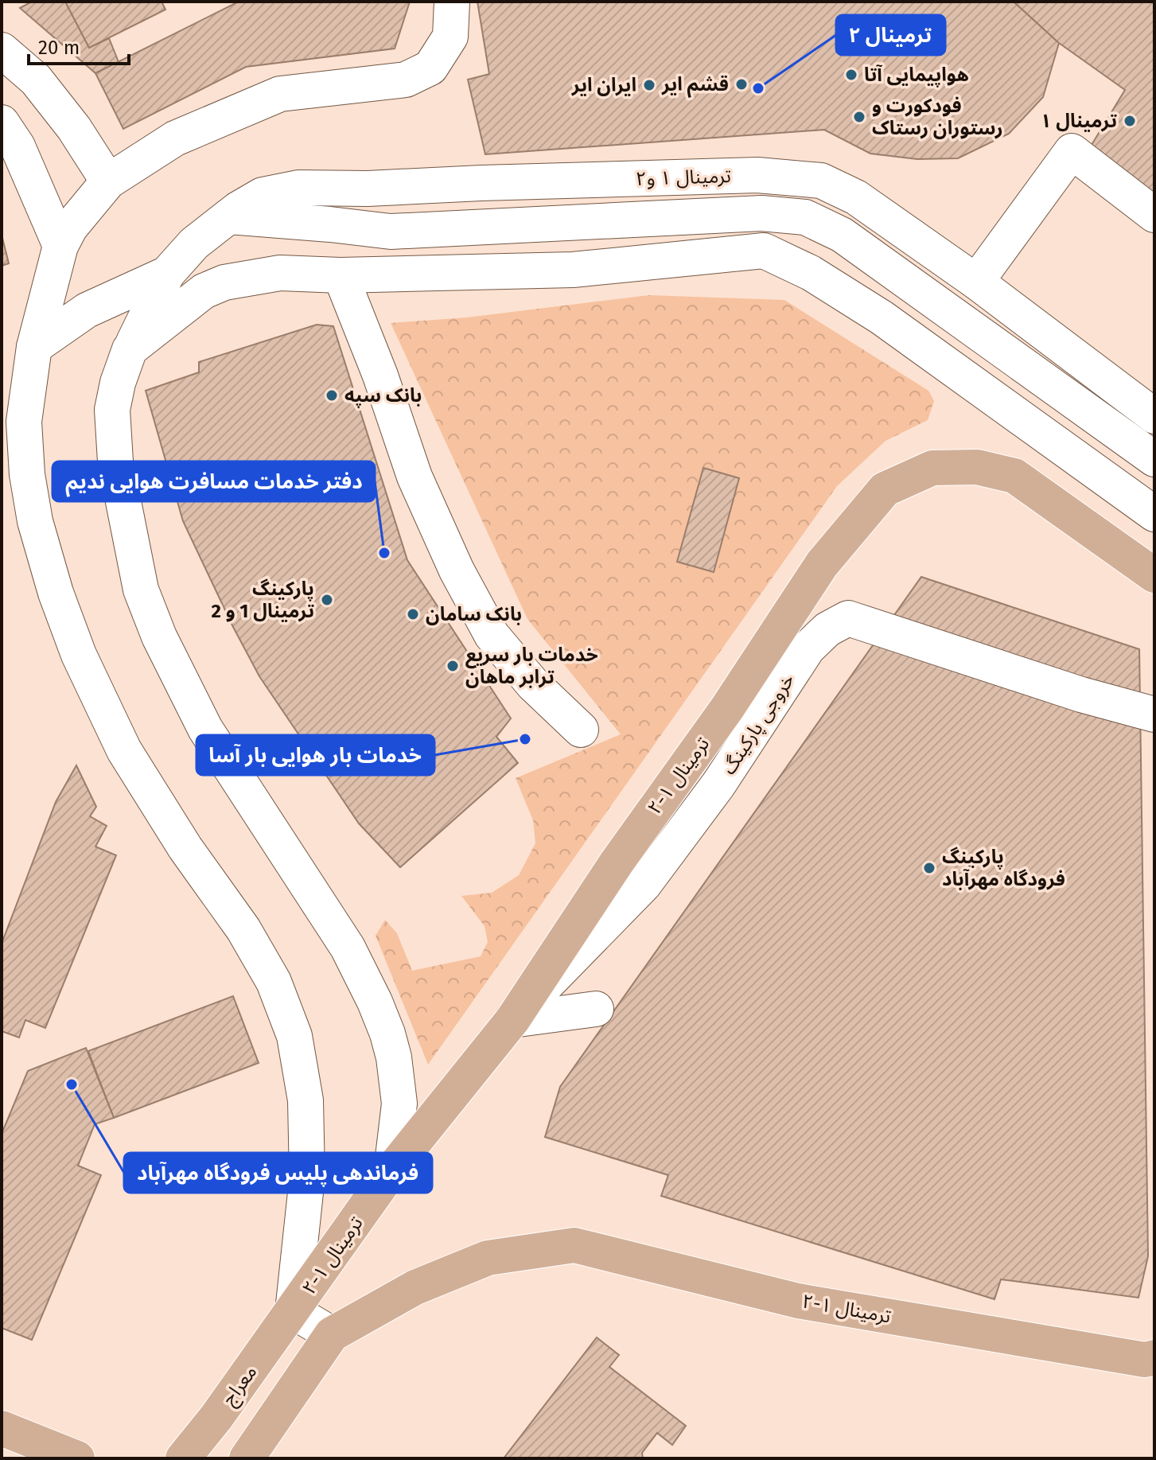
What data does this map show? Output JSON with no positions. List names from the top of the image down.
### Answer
{
  "streets": {
    "main road": ["ترمینال ۱-۲", "معراج"],
    "street": ["ترمینال ۱ و۲", "خروجی پارکینگ"]
  },
  "crossings": [
    ["خروجی پارکینگ", "ترمینال ۱-۲"],
    ["ترمینال ۱-۲", "معراج"]
  ],
  "places": [
    "هواپیمایی آتا",
    "قشم ایر",
    "ایران ایر",
    "ترمینال ۲",
    "فودکورت و رستوران رستاک",
    "ترمینال ۱",
    "بانک سپه",
    "دفتر خدمات مسافرت هوایی ندیم",
    "پارکینگ ترمینال 1 و 2",
    "بانک سامان",
    "خدمات بار سریع ترابر ماهان",
    "خدمات بار هوایی بار آسا",
    "پارکینگ فرودگاه مهرآباد",
    "فرماندهی پلیس فرودگاه مهرآباد"
  ],
  "scale_bar": "20 m"
}
